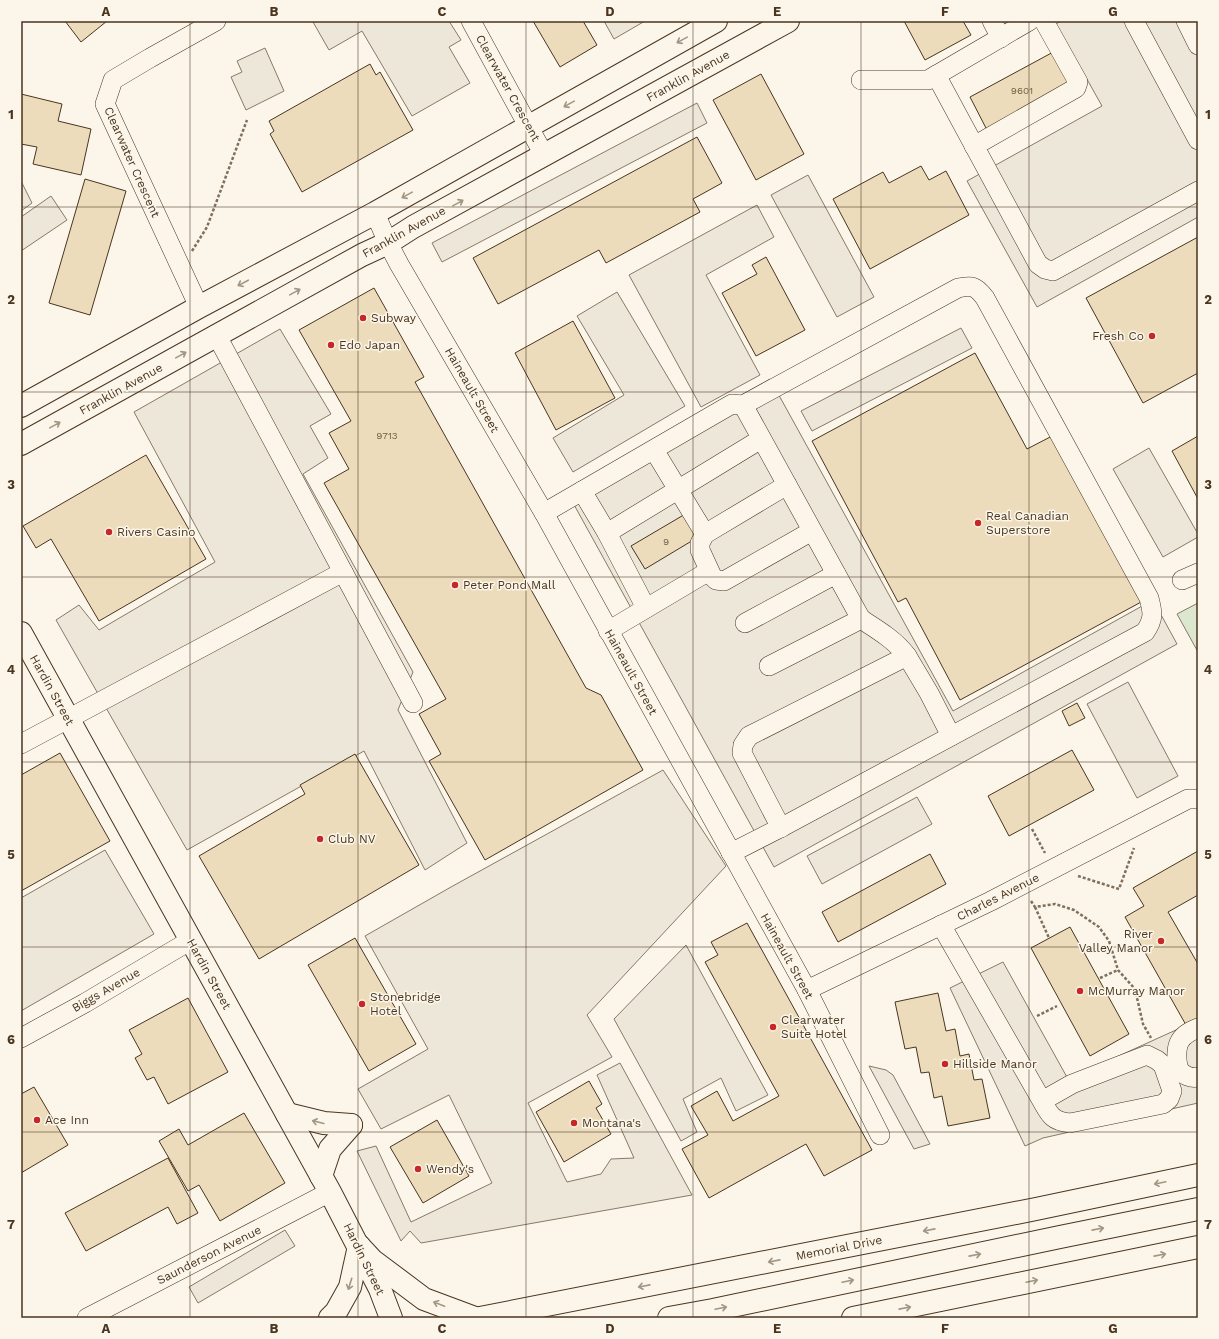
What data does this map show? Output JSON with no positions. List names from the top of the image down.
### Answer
{
  "streets": {
    "main road": ["Franklin Avenue", "Hardin Street", "Memorial Drive"],
    "street": [
      "Clearwater Crescent",
      "Haineault Street",
      "Charles Avenue",
      "Biggs Avenue",
      "Saunderson Avenue"
    ]
  },
  "crossings": [
    ["Franklin Avenue", "Clearwater Crescent"],
    ["Franklin Avenue", "Haineault Street"],
    ["Haineault Street", "Charles Avenue"],
    ["Hardin Street", "Biggs Avenue"],
    ["Hardin Street", "Saunderson Avenue"]
  ],
  "places": [
    "Subway",
    "Fresh Co",
    "Edo Japan",
    "Real Canadian Superstore",
    "Rivers Casino",
    "Peter Pond Mall",
    "Club NV",
    "River Valley Manor",
    "McMurray Manor",
    "Stonebridge Hotel",
    "Clearwater Suite Hotel",
    "Hillside Manor",
    "Ace Inn",
    "Montana's",
    "Wendy's"
  ],
  "house_numbers": ["9601", "9713", "9"],
  "grid": {
    "columns": [
      "A",
      "B",
      "C",
      "D",
      "E",
      "F",
      "G"
    ],
    "rows": [
      "1",
      "2",
      "3",
      "4",
      "5",
      "6",
      "7"
    ]
  }
}
